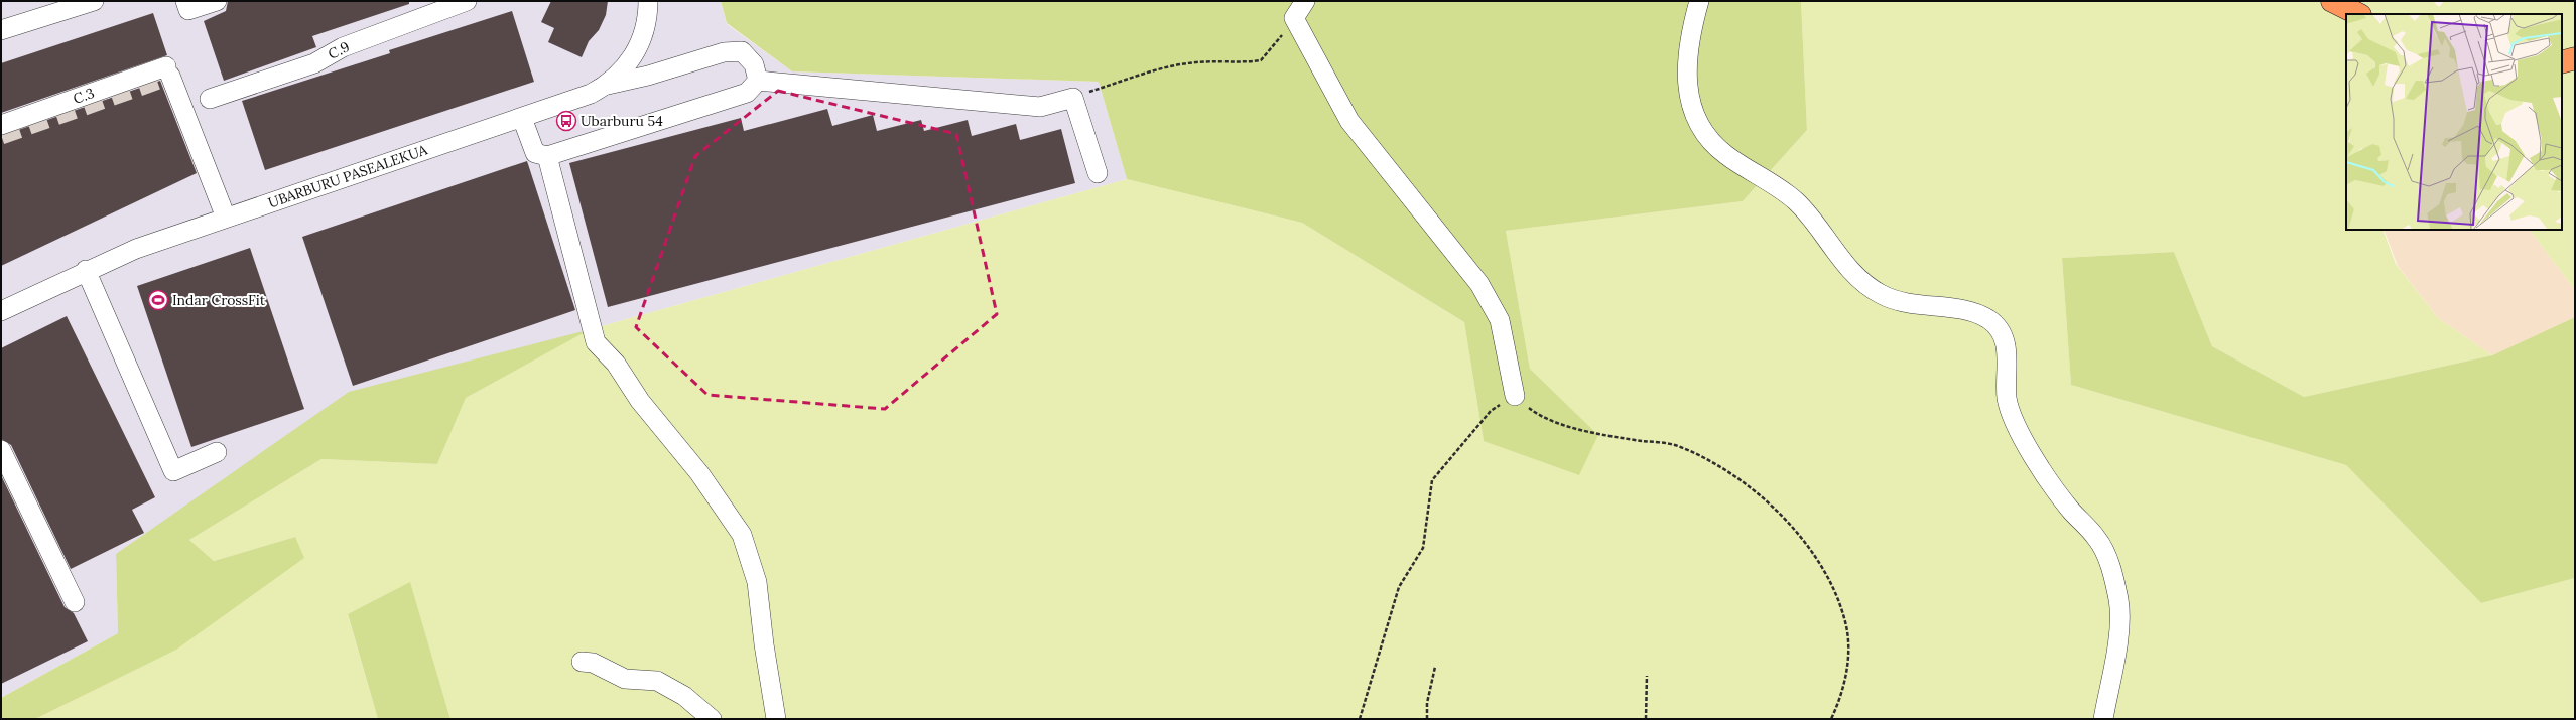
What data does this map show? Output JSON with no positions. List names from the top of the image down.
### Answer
{
  "streets": {
    "street": ["C.9", "C.3", "UBARBURU PASEALEKUA"]
  },
  "crossings": [
    ["C.3", "UBARBURU PASEALEKUA"]
  ],
  "places": {
    "bus stop": ["Ubarburu 54"],
    "sports": ["Indar CrossFit"]
  }
}
